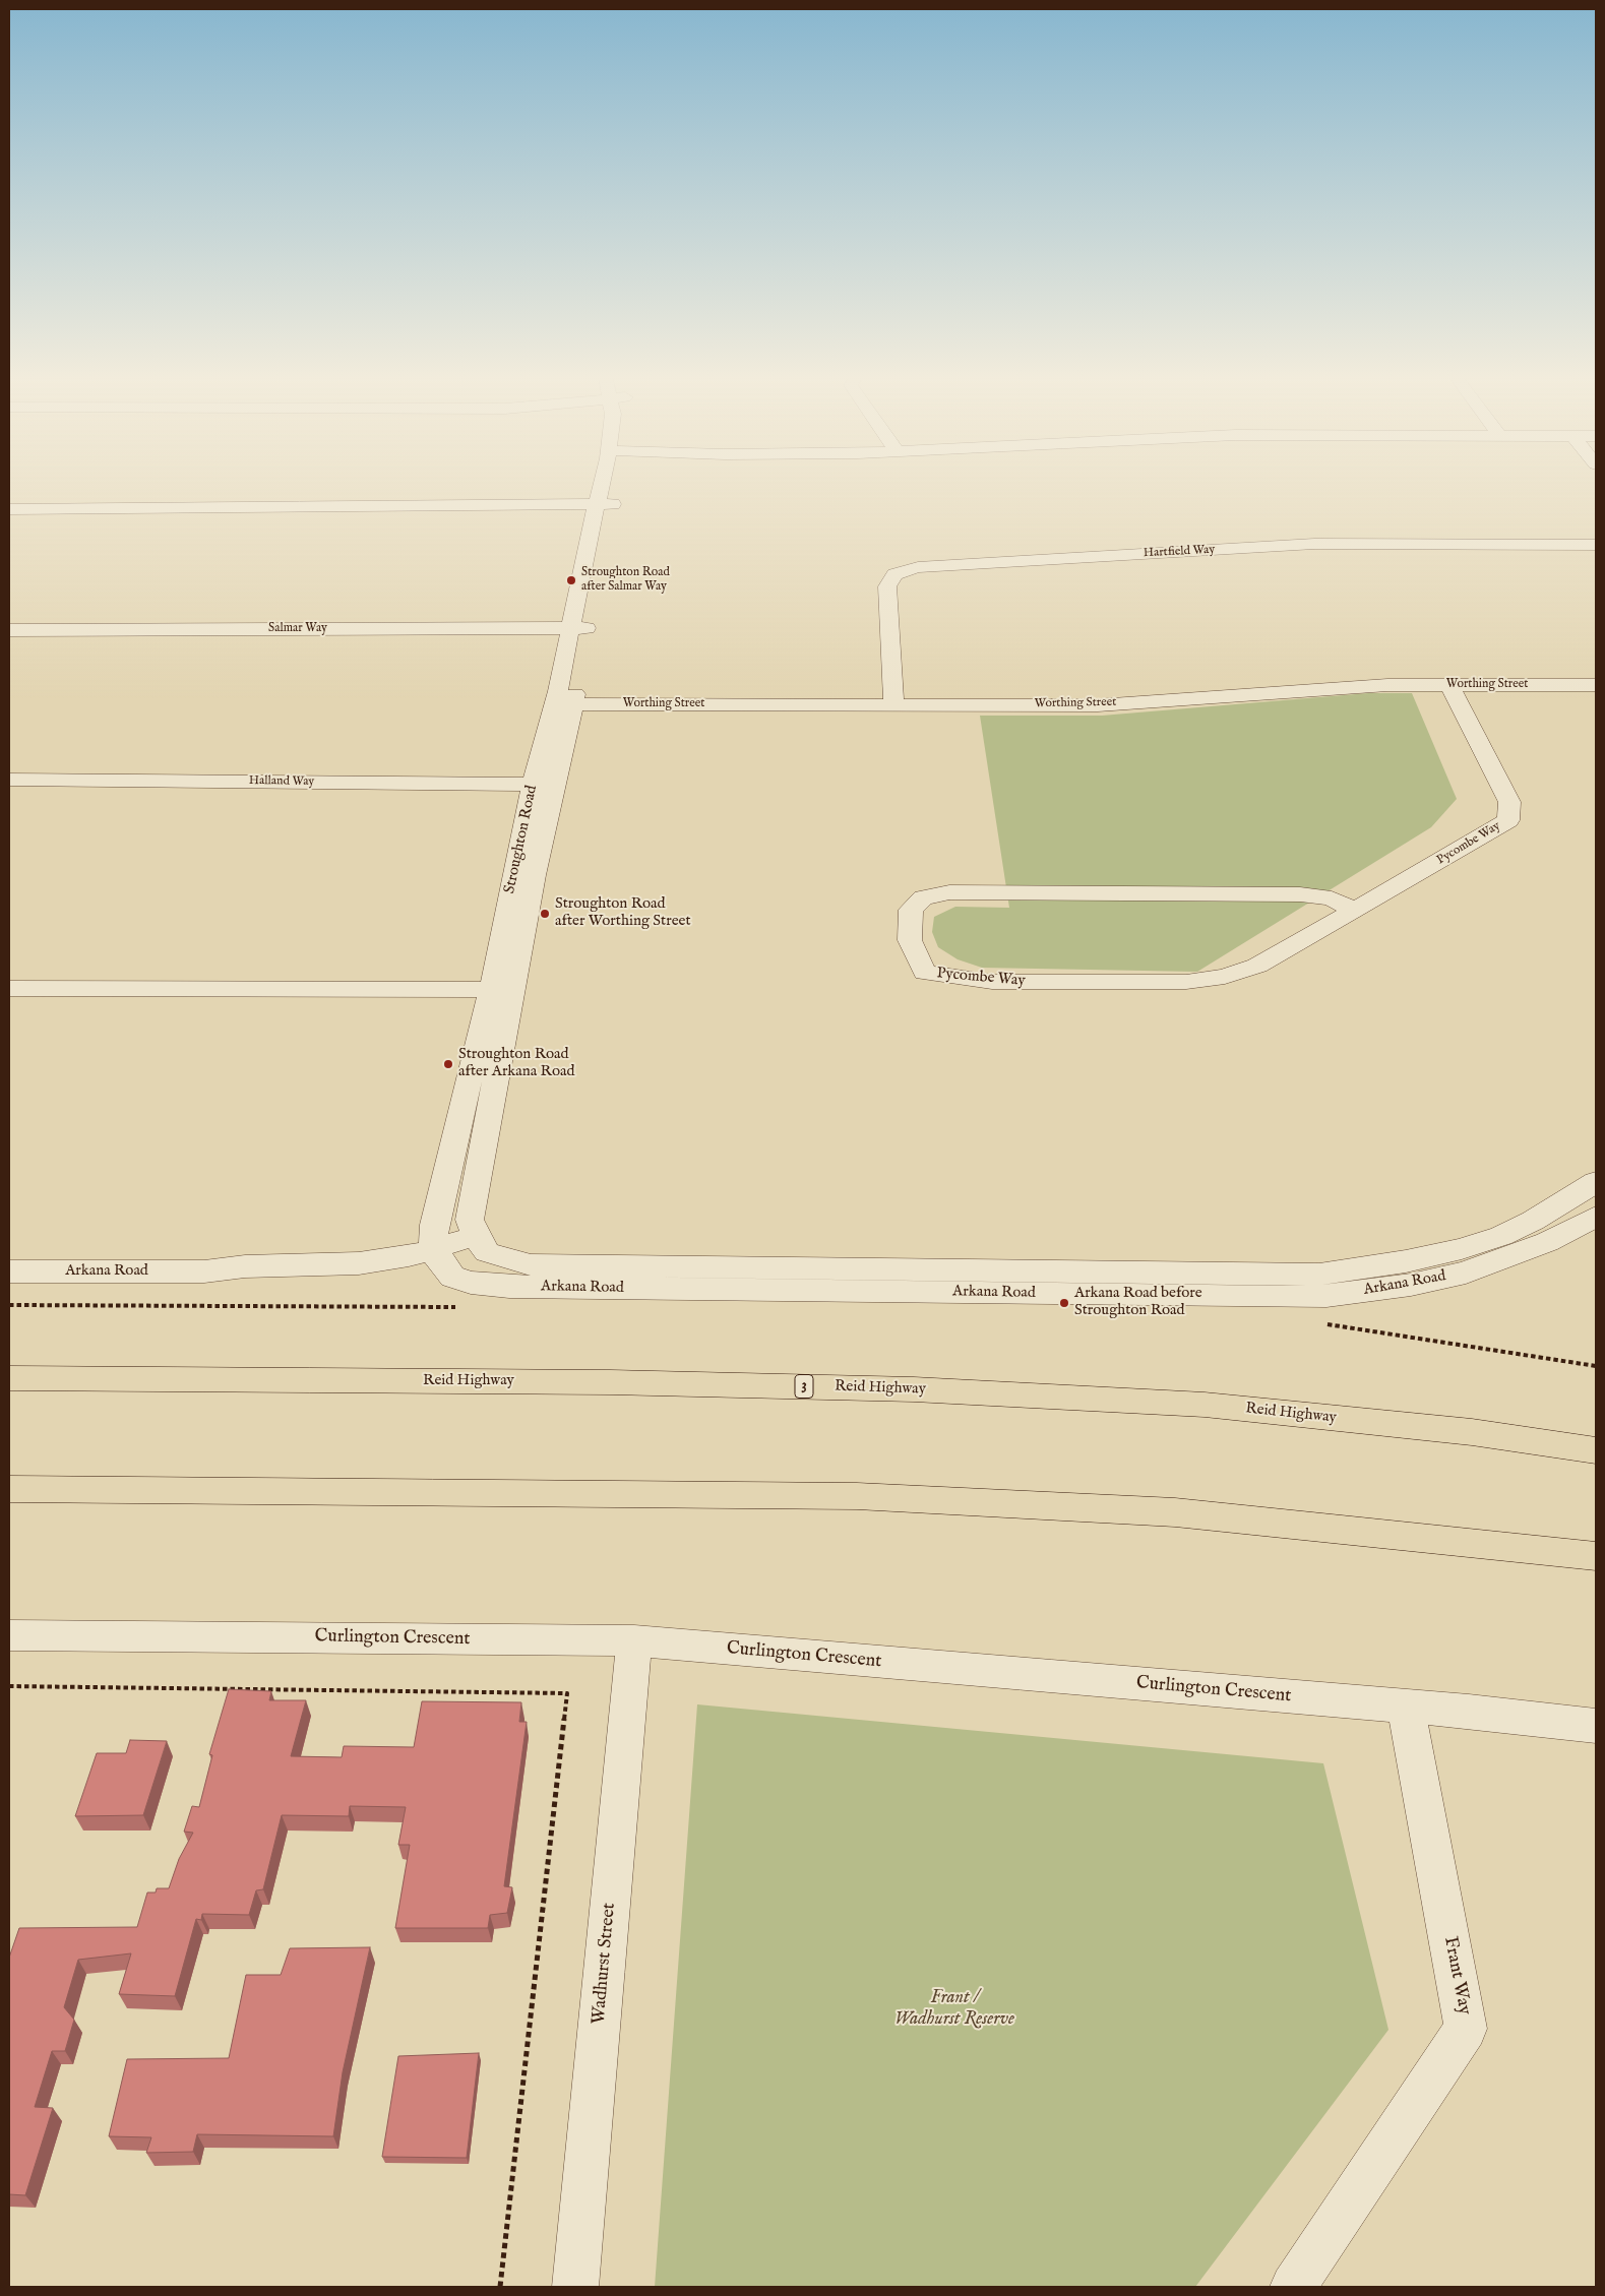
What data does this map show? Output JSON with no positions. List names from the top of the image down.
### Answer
{
  "streets": {
    "highway": ["Reid Highway", "3"],
    "street": [
      "Hartfield Way",
      "Salmar Way",
      "Worthing Street",
      "Halland Way",
      "Stroughton Road",
      "Pycombe Way",
      "Arkana Road",
      "Curlington Crescent",
      "Wadhurst Street",
      "Frant Way"
    ]
  },
  "crossings": [
    ["Hartfield Way", "Worthing Street"],
    ["Salmar Way", "Stroughton Road"],
    ["Worthing Street", "Stroughton Road"],
    ["Worthing Street", "Pycombe Way"],
    ["Halland Way", "Stroughton Road"],
    ["Stroughton Road", "Arkana Road"],
    ["Curlington Crescent", "Wadhurst Street"],
    ["Curlington Crescent", "Frant Way"]
  ],
  "parks": ["Frant / Wadhurst Reserve"],
  "places": [
    "Stroughton Road after Salmar Way",
    "Stroughton Road after Worthing Street",
    "Stroughton Road after Arkana Road",
    "Arkana Road before Stroughton Road"
  ]
}
